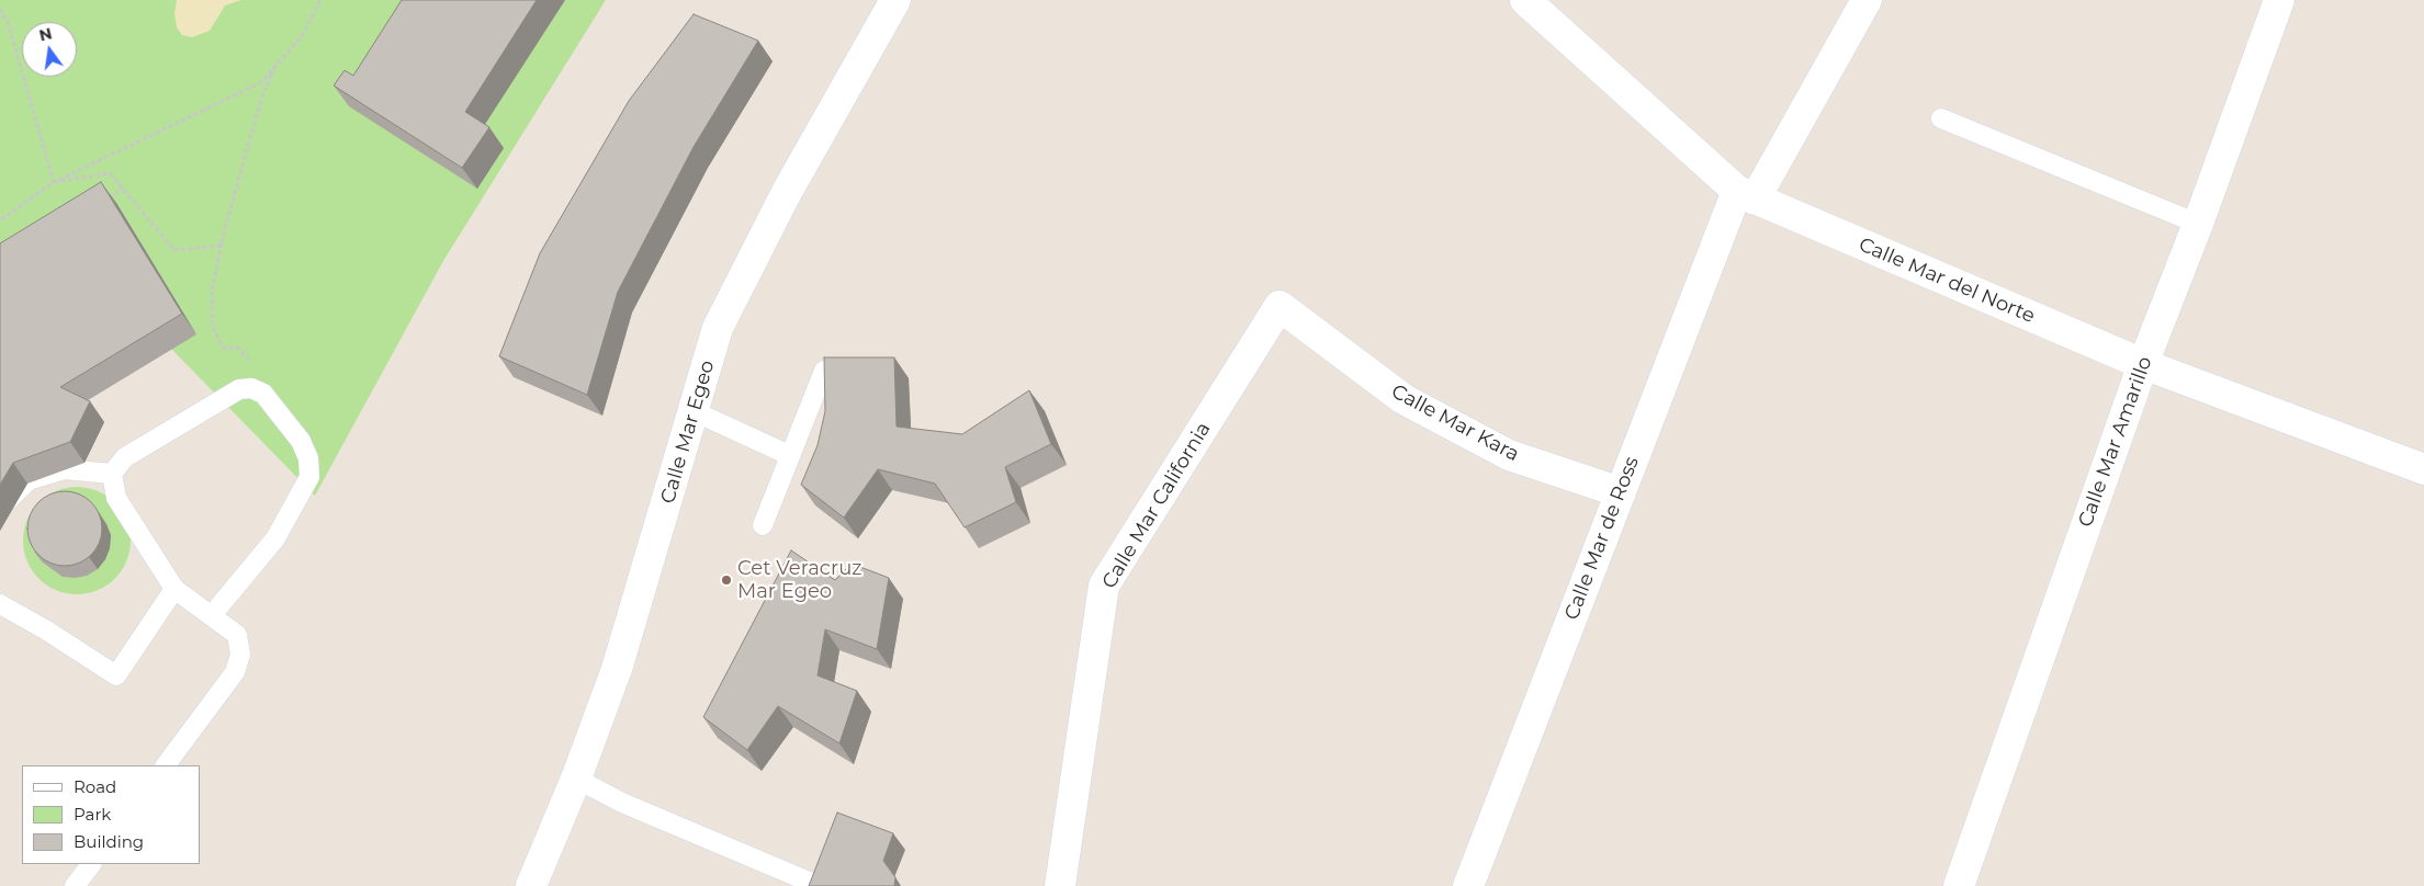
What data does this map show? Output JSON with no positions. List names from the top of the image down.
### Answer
{
  "streets": {
    "street": [
      "Calle Mar del Norte",
      "Calle Mar Kara",
      "Calle Mar Egeo",
      "Calle Mar Amarillo",
      "Calle Mar California",
      "Calle Mar de Ross"
    ]
  },
  "crossings": [
    ["Calle Mar del Norte", "Calle Mar Amarillo"],
    ["Calle Mar del Norte", "Calle Mar de Ross"],
    ["Calle Mar Kara", "Calle Mar California"],
    ["Calle Mar Kara", "Calle Mar de Ross"]
  ],
  "places": ["Cet Veracruz Mar Egeo"],
  "legend": ["Road", "Park", "Building"],
  "north": "top"
}
